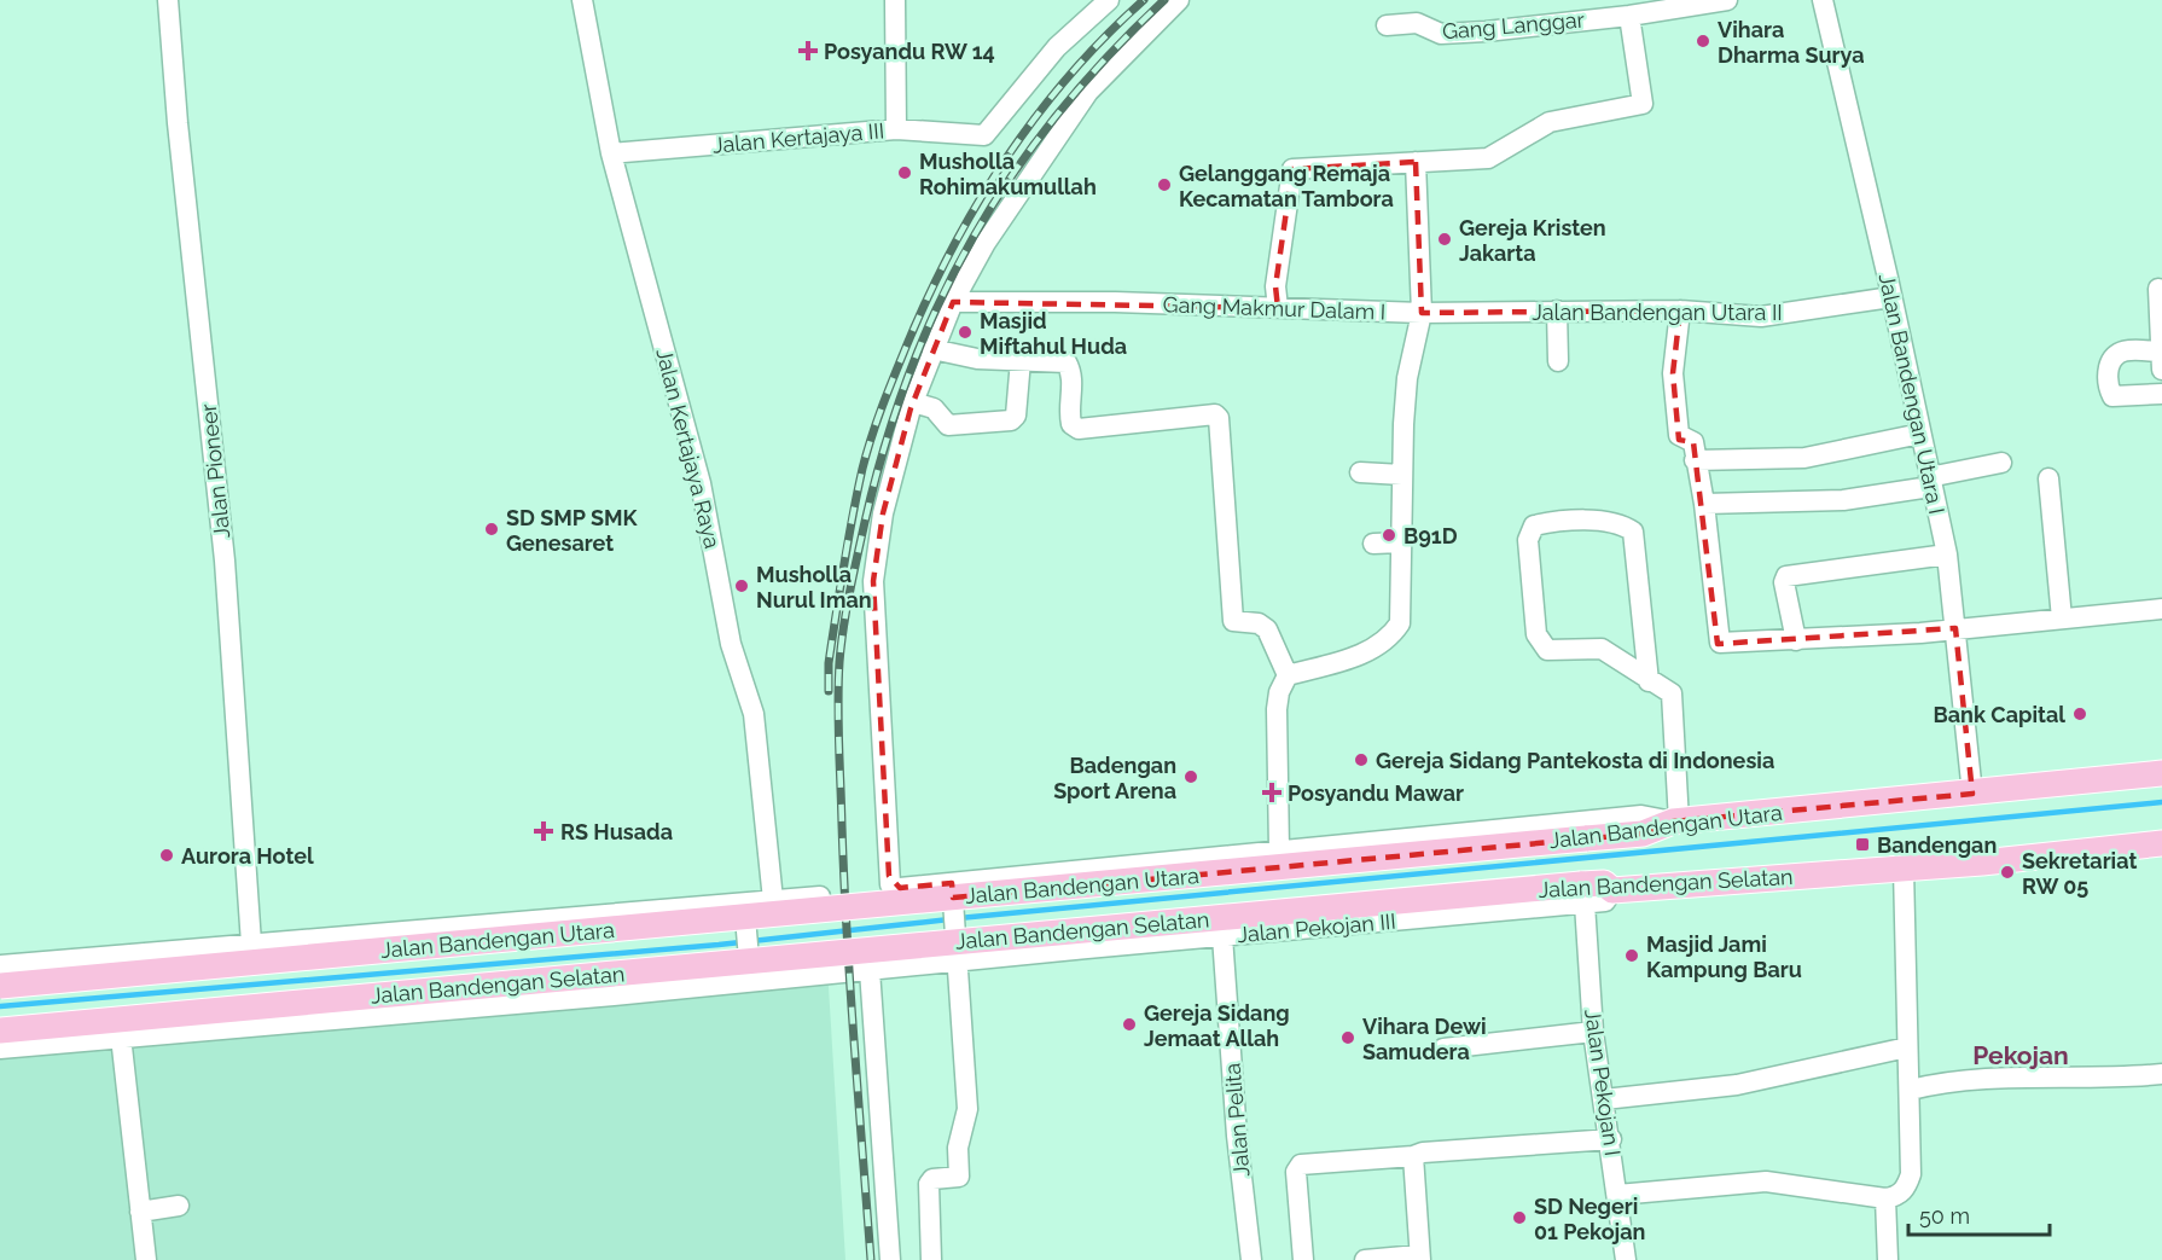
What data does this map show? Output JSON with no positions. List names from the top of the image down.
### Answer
{
  "streets": {
    "main road": ["Jalan Bandengan Utara", "Jalan Bandengan Selatan"],
    "street": [
      "Gang Langgar",
      "Jalan Kertajaya III",
      "Gang Makmur Dalam I",
      "Jalan Bandengan Utara II",
      "Jalan Bandengan Utara I",
      "Jalan Kertajaya Raya",
      "Jalan Pioneer",
      "Jalan Pekojan III",
      "Jalan Pekojan I",
      "Jalan Pelita"
    ]
  },
  "crossings": [
    ["Jalan Kertajaya III", "Jalan Kertajaya Raya"],
    ["Gang Makmur Dalam I", "Jalan Bandengan Utara II"],
    ["Jalan Bandengan Utara II", "Jalan Bandengan Utara I"],
    ["Jalan Bandengan Utara I", "Jalan Bandengan Utara"],
    ["Jalan Pioneer", "Jalan Bandengan Utara"],
    ["Jalan Bandengan Selatan", "Jalan Pekojan III"],
    ["Jalan Bandengan Selatan", "Jalan Pekojan I"],
    ["Jalan Pekojan III", "Jalan Pekojan I"],
    ["Jalan Pekojan III", "Jalan Pelita"]
  ],
  "districts": ["Pekojan"],
  "places": {
    "other": [
      "Vihara Dharma Surya",
      "Musholla Rohimakumullah",
      "Gelanggang Remaja Kecamatan Tambora",
      "Gereja Kristen Jakarta",
      "Masjid Miftahul Huda",
      "SD SMP SMK Genesaret",
      "B91D",
      "Musholla Nurul Iman",
      "Bank Capital",
      "Gereja Sidang Pantekosta di Indonesia",
      "Badengan Sport Arena",
      "Aurora Hotel",
      "Sekretariat RW 05",
      "Masjid Jami Kampung Baru",
      "Gereja Sidang Jemaat Allah",
      "Vihara Dewi Samudera",
      "SD Negeri 01 Pekojan"
    ],
    "health": ["Posyandu RW 14", "Posyandu Mawar", "RS Husada"],
    "transit": ["Bandengan"]
  },
  "scale_bar": "50 m"
}
